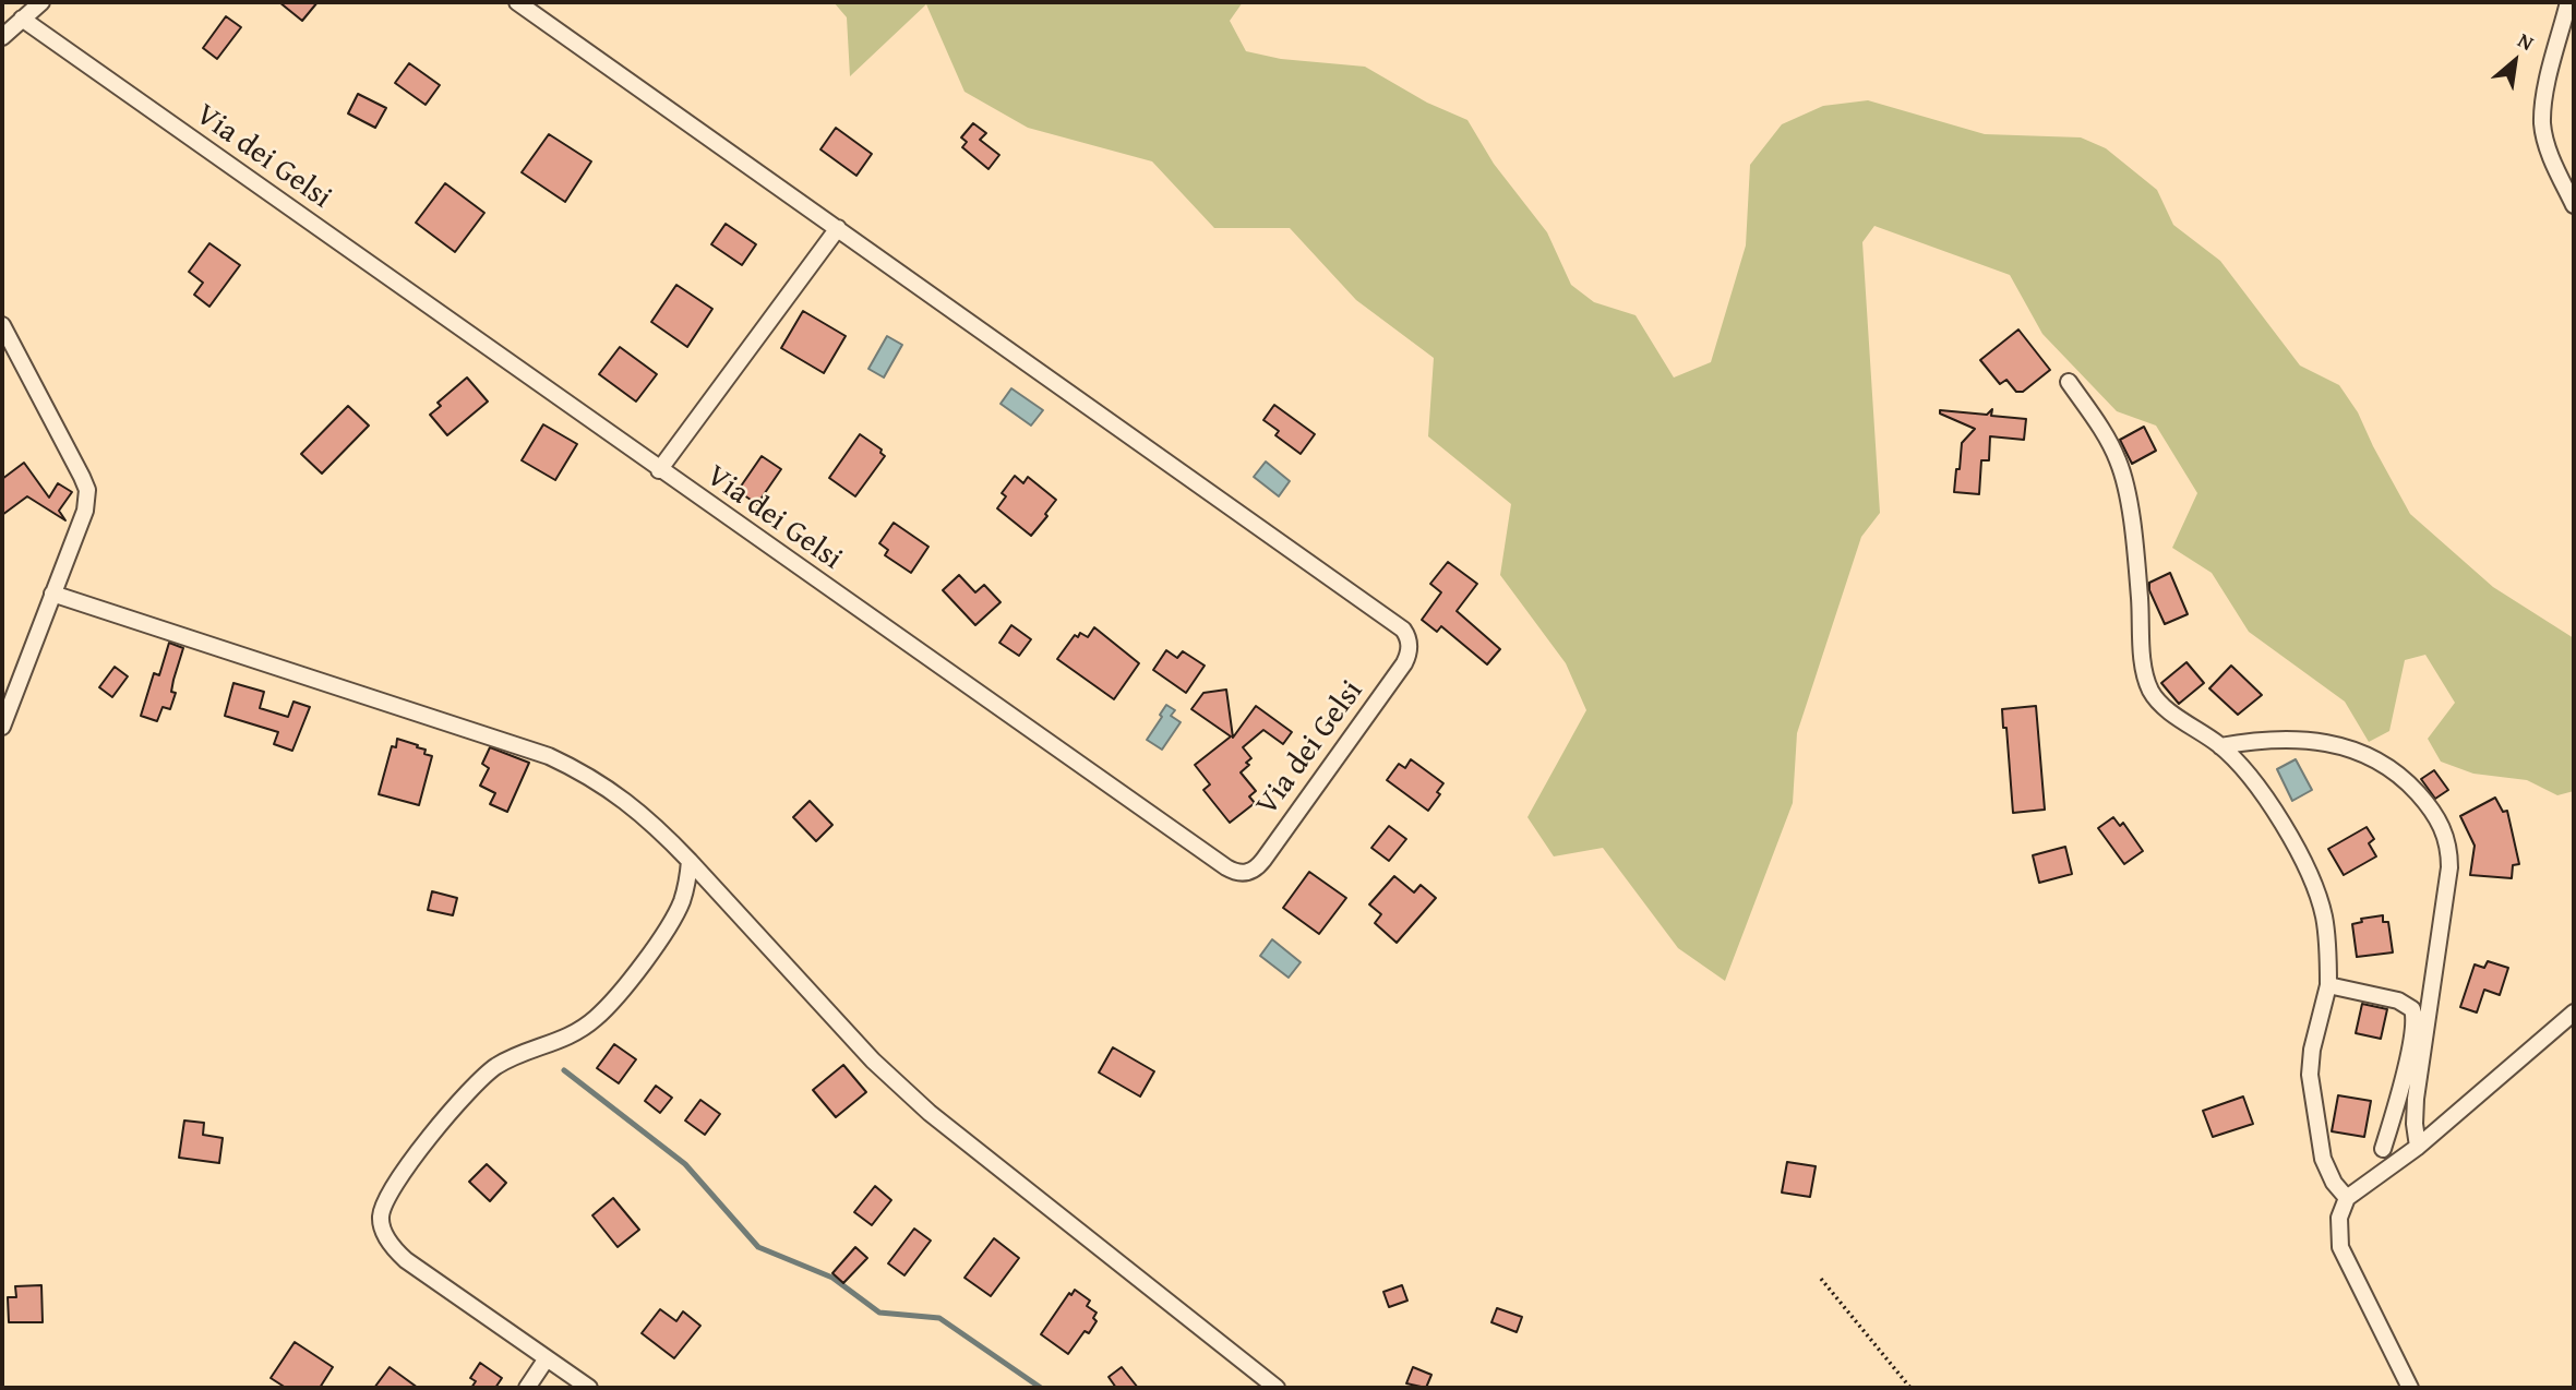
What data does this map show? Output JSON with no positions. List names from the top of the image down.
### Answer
{
  "streets": {
    "street": ["Via dei Gelsi"]
  },
  "north": "top right"
}
